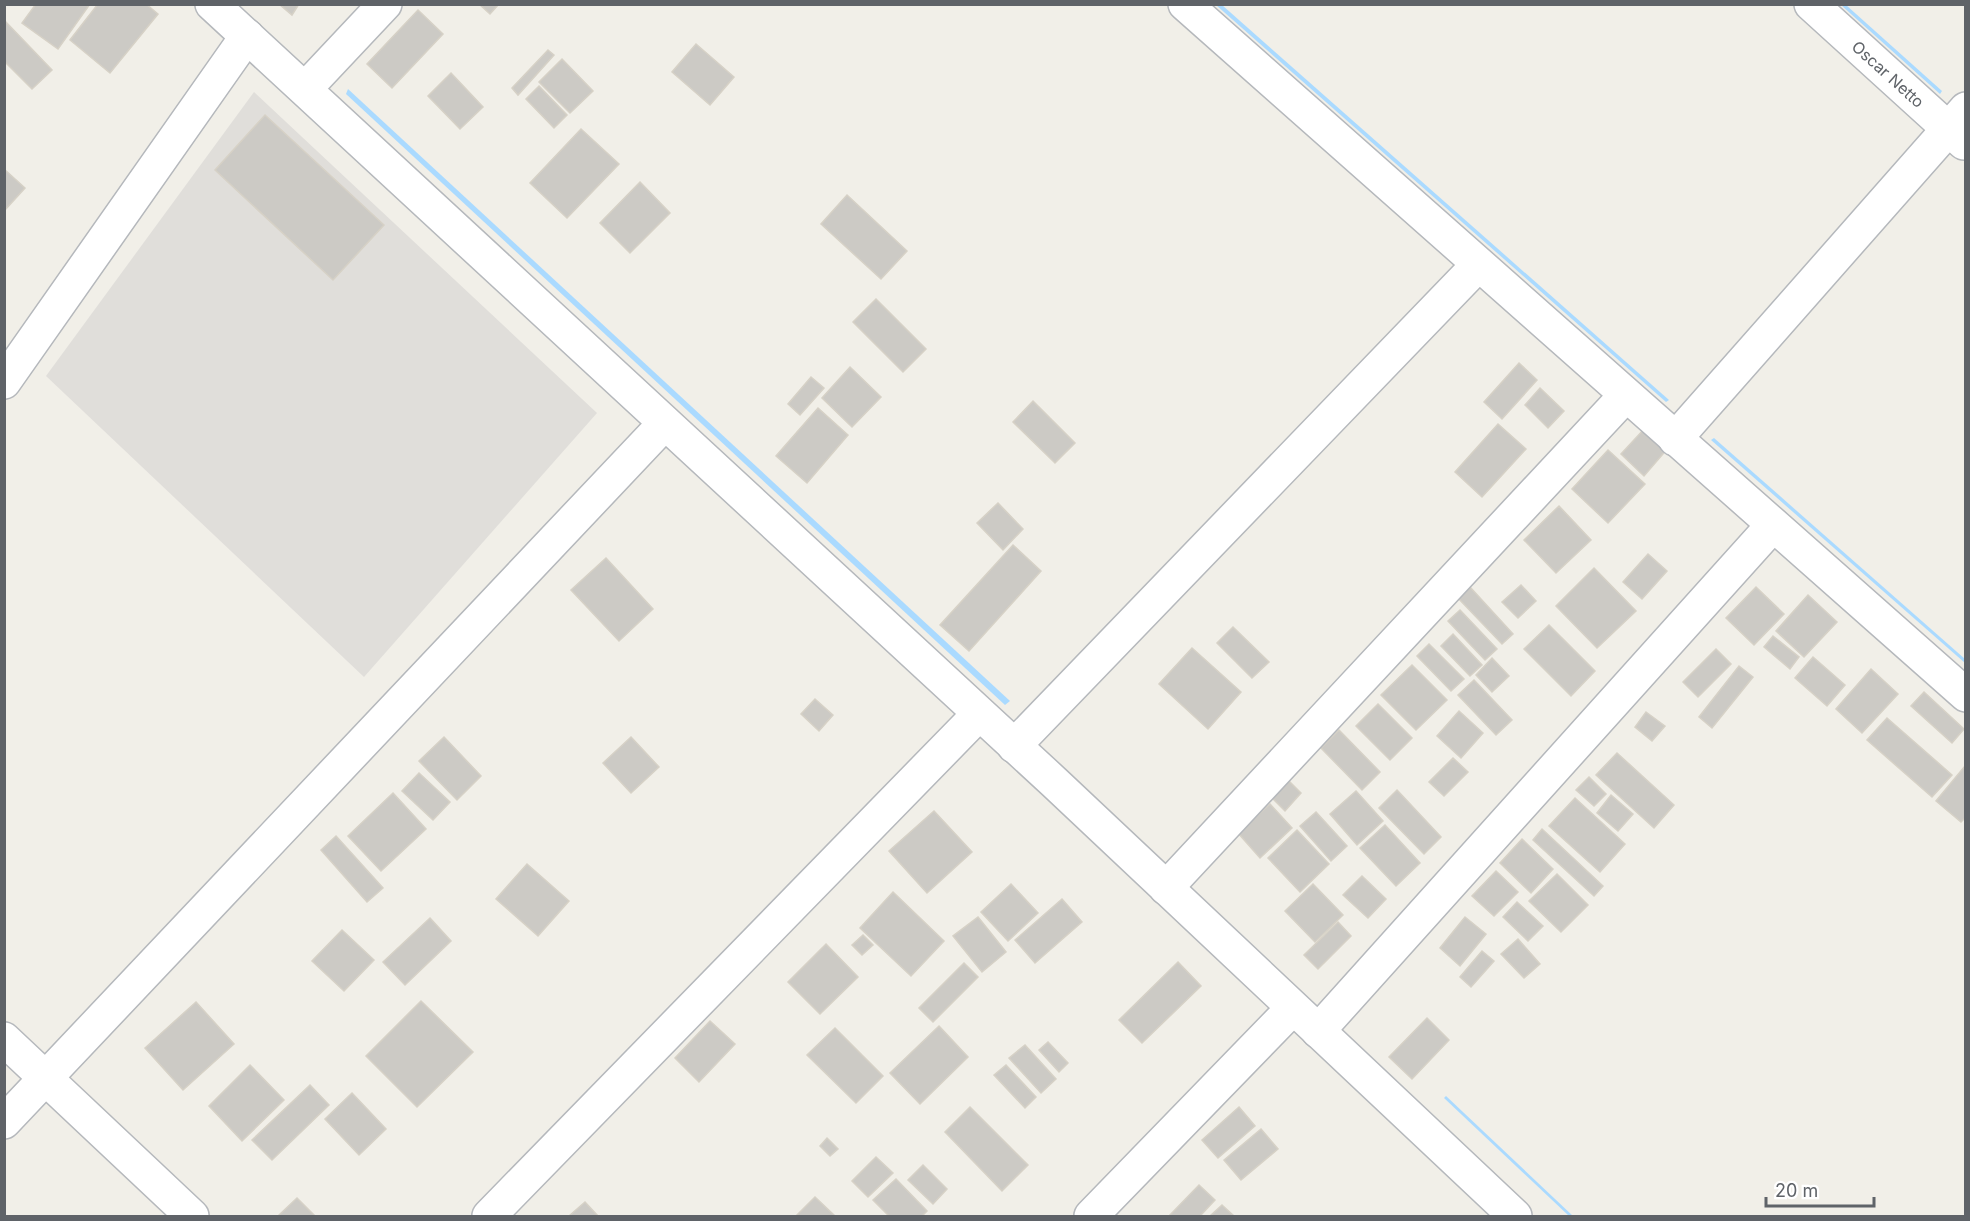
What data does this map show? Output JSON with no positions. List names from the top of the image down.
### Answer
{
  "streets": {
    "street": ["Oscar Netto"]
  },
  "scale_bar": "20 m"
}
